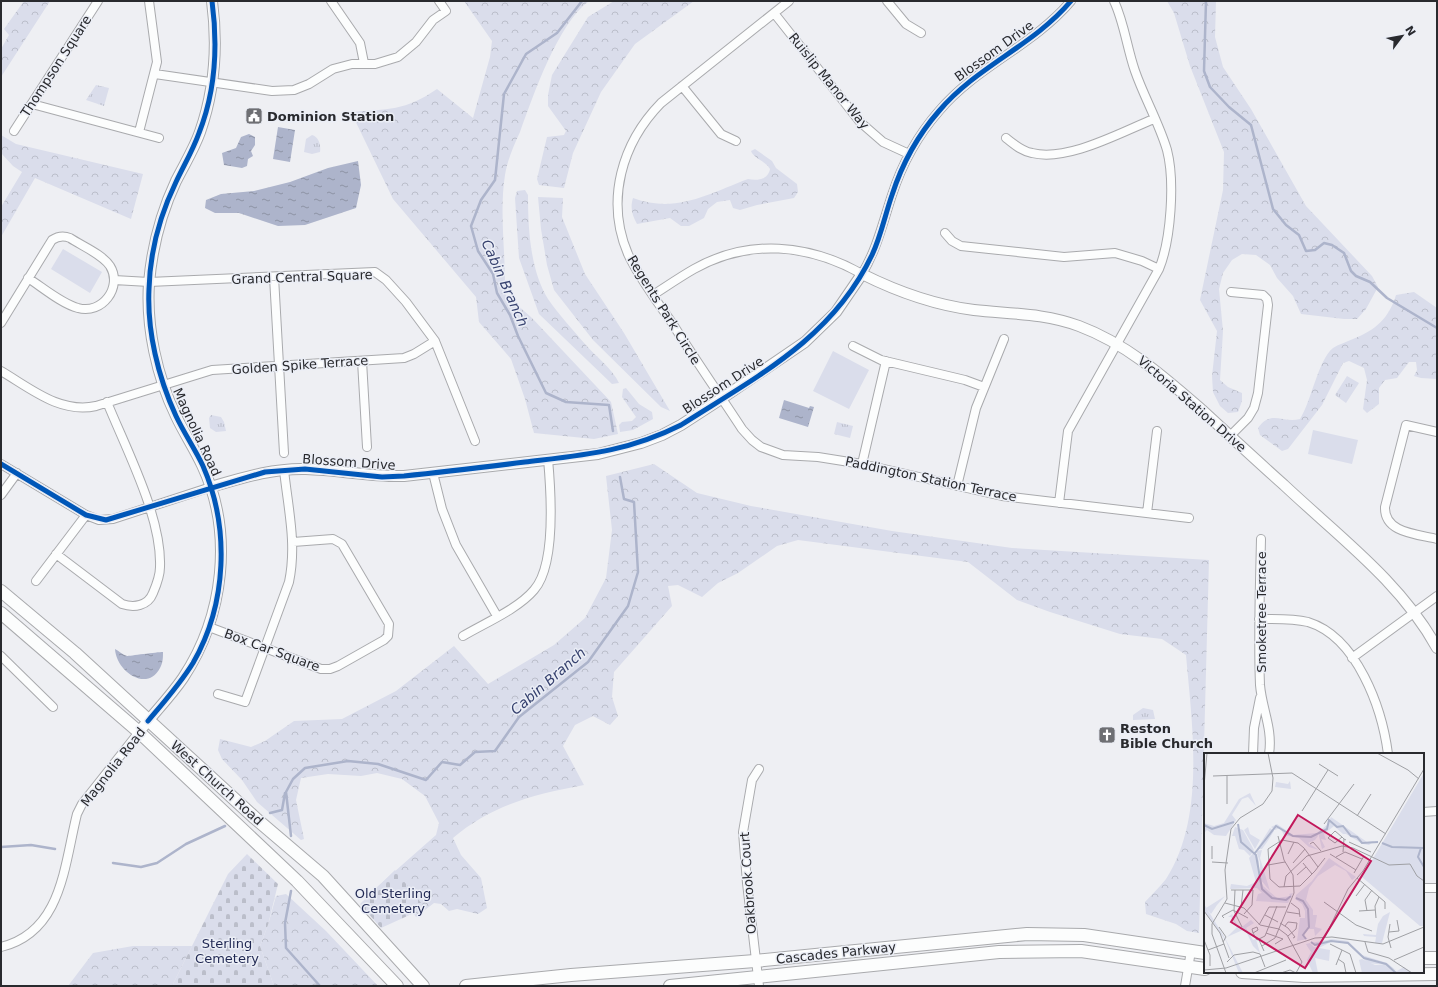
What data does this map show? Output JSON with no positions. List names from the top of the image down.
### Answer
{
  "streets": {
    "main road": ["West Church Road", "Cascades Parkway"],
    "street": [
      "Blossom Drive",
      "Thompson Square",
      "Ruislip Manor Way",
      "Grand Central Square",
      "Regents Park Circle",
      "Golden Spike Terrace",
      "Victoria Station Drive",
      "Magnolia Road",
      "Paddington Station Terrace",
      "Smoketree Terrace",
      "Box Car Square",
      "Oakbrook Court"
    ]
  },
  "crossings": [
    ["Blossom Drive", "Ruislip Manor Way"],
    ["Blossom Drive", "Regents Park Circle"],
    ["Blossom Drive", "Victoria Station Drive"],
    ["Blossom Drive", "Magnolia Road"],
    ["Blossom Drive", "Paddington Station Terrace"],
    ["Ruislip Manor Way", "Regents Park Circle"],
    ["Grand Central Square", "Golden Spike Terrace"],
    ["Grand Central Square", "Magnolia Road"],
    ["Regents Park Circle", "Victoria Station Drive"],
    ["Regents Park Circle", "Paddington Station Terrace"],
    ["Golden Spike Terrace", "Magnolia Road"],
    ["Magnolia Road", "Box Car Square"],
    ["Magnolia Road", "West Church Road"],
    ["Oakbrook Court", "Cascades Parkway"]
  ],
  "water": ["Cabin Branch"],
  "parks": ["Old Sterling Cemetery", "Sterling Cemetery"],
  "places": {
    "public building": ["Dominion Station"],
    "church": ["Reston Bible Church"]
  },
  "north": "top right"
}
